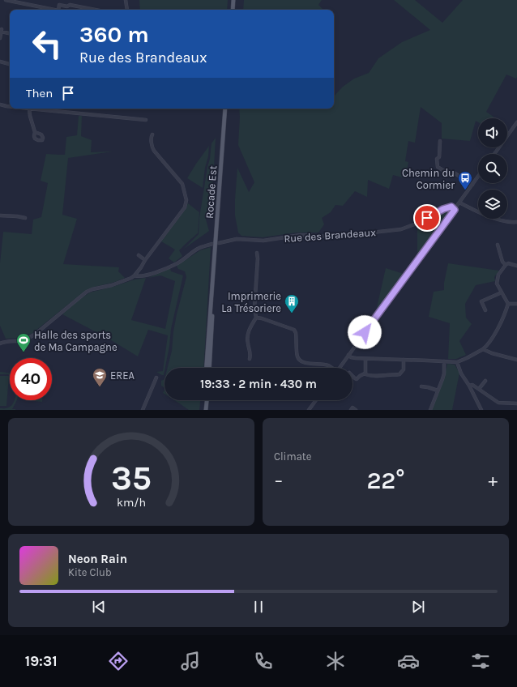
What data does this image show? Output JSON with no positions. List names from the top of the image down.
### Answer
{
  "streets": {
    "main road": ["Rocade Est"],
    "street": ["Rue des Brandeaux"]
  },
  "places": {
    "bus stop": ["Chemin du Cormier"],
    "building": ["Imprimerie La Trésoriere"],
    "sports": ["Halle des sports de Ma Campagne"],
    "school or university": ["EREA"]
  },
  "page": {
    "turn": ["360 m", "Rue des Brandeaux"],
    "then": "Then",
    "limit": "40",
    "trip": "19:33 · 2 min · 430 m",
    "tile": "Climate",
    "heat": ["−", "22°", "+"],
    "song": ["Neon Rain", "Kite Club"],
    "tabs": "19:31",
    "gauge": ["35", "km/h"]
  }
}
